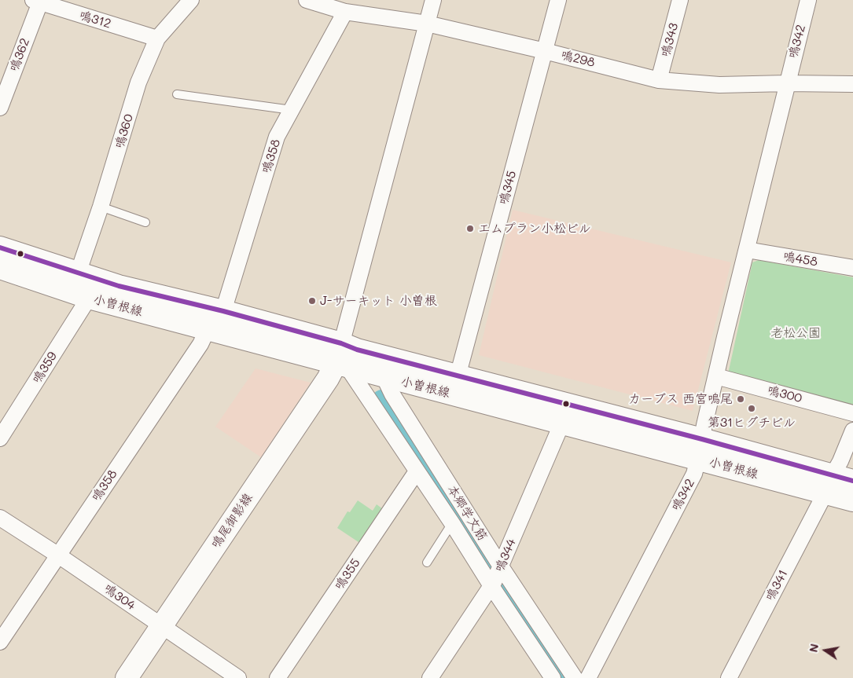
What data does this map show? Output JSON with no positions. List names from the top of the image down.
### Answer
{
  "streets": {
    "street": [
      "鳴312",
      "鳴343",
      "鳴342",
      "鳴362",
      "鳴298",
      "鳴360",
      "鳴358",
      "鳴345",
      "鳴458",
      "小曽根線",
      "鳴359",
      "鳴300",
      "本郷学文筋",
      "鳴尾御影線",
      "鳴344",
      "鳴355",
      "鳴341",
      "鳴304"
    ]
  },
  "crossings": [
    ["鳴312", "鳴362"],
    ["鳴312", "鳴360"],
    ["鳴343", "鳴298"],
    ["鳴342", "鳴298"],
    ["鳴342", "鳴458"],
    ["鳴342", "小曽根線"],
    ["鳴342", "鳴300"],
    ["鳴298", "鳴358"],
    ["鳴298", "鳴345"],
    ["鳴360", "小曽根線"],
    ["鳴358", "小曽根線"],
    ["鳴358", "鳴304"],
    ["鳴345", "小曽根線"],
    ["小曽根線", "鳴359"],
    ["小曽根線", "本郷学文筋"],
    ["小曽根線", "鳴尾御影線"],
    ["小曽根線", "鳴344"],
    ["小曽根線", "鳴341"],
    ["本郷学文筋", "鳴尾御影線"],
    ["本郷学文筋", "鳴344"],
    ["本郷学文筋", "鳴355"],
    ["鳴尾御影線", "鳴304"]
  ],
  "parks": ["老松公園"],
  "places": [
    "エムプラン小松ビル",
    "J-サーキット 小曽根",
    "カーブス 西宮鳴尾",
    "第31ヒグチビル"
  ],
  "north": "left"
}
